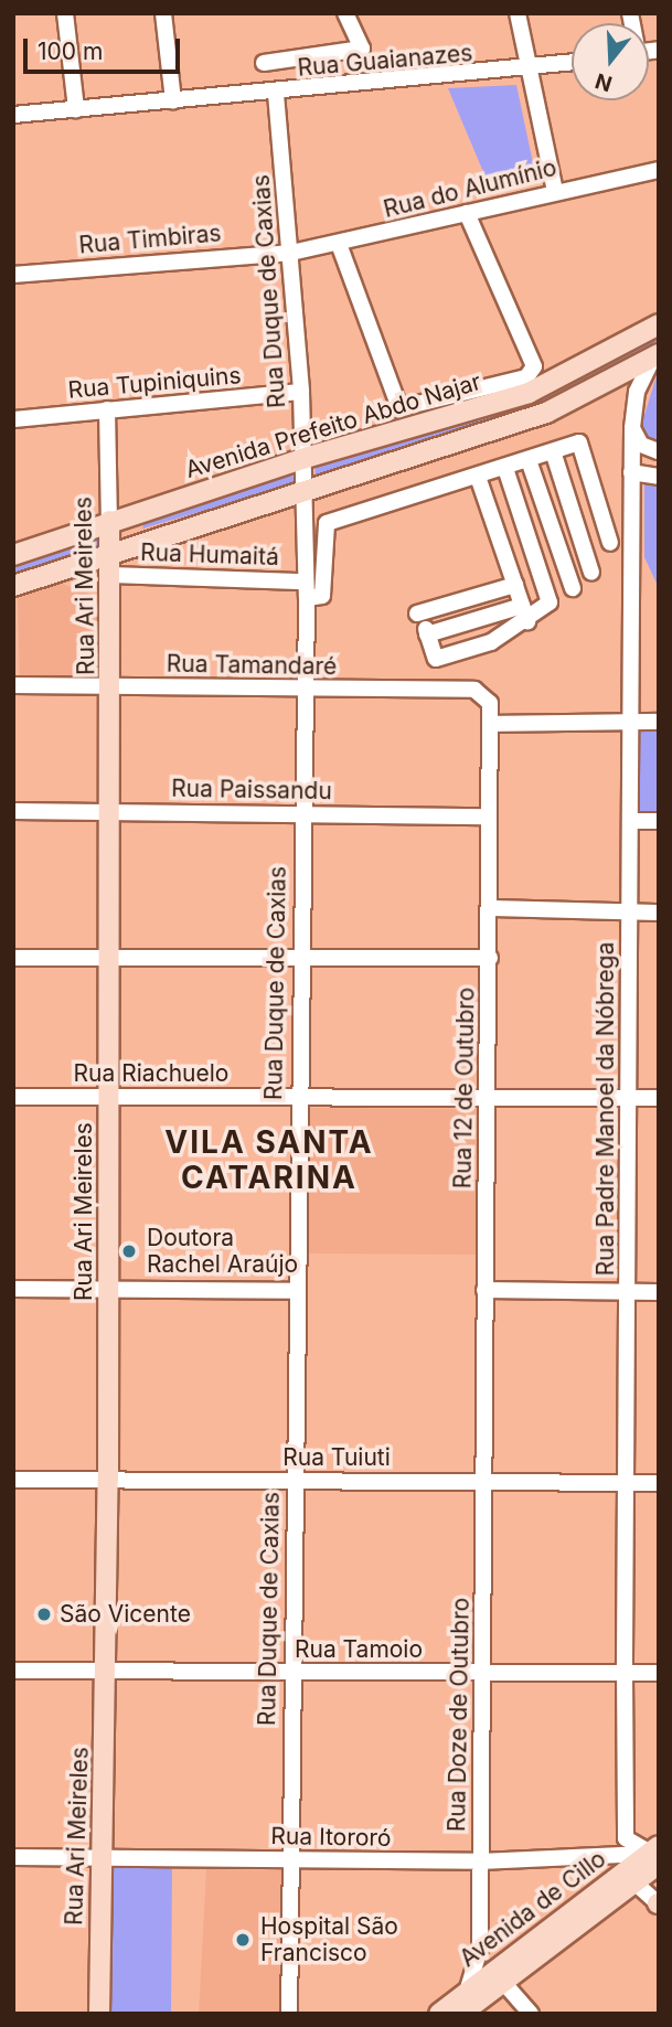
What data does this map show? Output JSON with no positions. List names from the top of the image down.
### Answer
{
  "streets": {
    "main road": ["Avenida Prefeito Abdo Najar", "Rua Ari Meireles", "Avenida de Cillo"],
    "street": [
      "Rua Guaianazes",
      "Rua do Alumínio",
      "Rua Timbiras",
      "Rua Duque de Caxias",
      "Rua Tupiniquins",
      "Rua Humaitá",
      "Rua Tamandaré",
      "Rua Paissandu",
      "Rua Riachuelo",
      "Rua 12 de Outubro",
      "Rua Padre Manoel da Nóbrega",
      "Rua Tuiuti",
      "Rua Tamoio",
      "Rua Doze de Outubro",
      "Rua Itororó"
    ]
  },
  "crossings": [
    ["Rua Guaianazes", "Rua Duque de Caxias"],
    ["Rua do Alumínio", "Rua Timbiras"],
    ["Rua do Alumínio", "Rua Duque de Caxias"],
    ["Rua Timbiras", "Rua Duque de Caxias"],
    ["Rua Duque de Caxias", "Rua Tupiniquins"],
    ["Rua Duque de Caxias", "Avenida Prefeito Abdo Najar"],
    ["Rua Duque de Caxias", "Rua Humaitá"],
    ["Rua Duque de Caxias", "Rua Tamandaré"],
    ["Rua Duque de Caxias", "Rua Paissandu"],
    ["Rua Duque de Caxias", "Rua Riachuelo"],
    ["Rua Duque de Caxias", "Rua Tuiuti"],
    ["Rua Duque de Caxias", "Rua Tamoio"],
    ["Rua Duque de Caxias", "Rua Itororó"],
    ["Rua Tupiniquins", "Rua Ari Meireles"],
    ["Avenida Prefeito Abdo Najar", "Rua Ari Meireles"],
    ["Rua Humaitá", "Rua Ari Meireles"],
    ["Rua Ari Meireles", "Rua Tamandaré"],
    ["Rua Ari Meireles", "Rua Paissandu"],
    ["Rua Ari Meireles", "Rua Riachuelo"],
    ["Rua Ari Meireles", "Rua Tuiuti"],
    ["Rua Ari Meireles", "Rua Tamoio"],
    ["Rua Ari Meireles", "Rua Itororó"],
    ["Rua Tamandaré", "Rua 12 de Outubro"],
    ["Rua Paissandu", "Rua 12 de Outubro"],
    ["Rua Riachuelo", "Rua 12 de Outubro"],
    ["Rua Riachuelo", "Rua Padre Manoel da Nóbrega"],
    ["Rua 12 de Outubro", "Rua Tuiuti"],
    ["Rua 12 de Outubro", "Rua Doze de Outubro"],
    ["Rua Padre Manoel da Nóbrega", "Rua Tuiuti"],
    ["Rua Padre Manoel da Nóbrega", "Rua Tamoio"],
    ["Rua Padre Manoel da Nóbrega", "Rua Itororó"],
    ["Rua Padre Manoel da Nóbrega", "Avenida de Cillo"],
    ["Rua Tuiuti", "Rua Doze de Outubro"],
    ["Rua Tamoio", "Rua Doze de Outubro"],
    ["Rua Doze de Outubro", "Rua Itororó"],
    ["Rua Doze de Outubro", "Avenida de Cillo"],
    ["Rua Itororó", "Avenida de Cillo"]
  ],
  "districts": ["VILA SANTA CATARINA"],
  "places": ["Doutora Rachel Araújo", "São Vicente", "Hospital São Francisco"],
  "scale_bar": "100 m",
  "north": "bottom"
}
